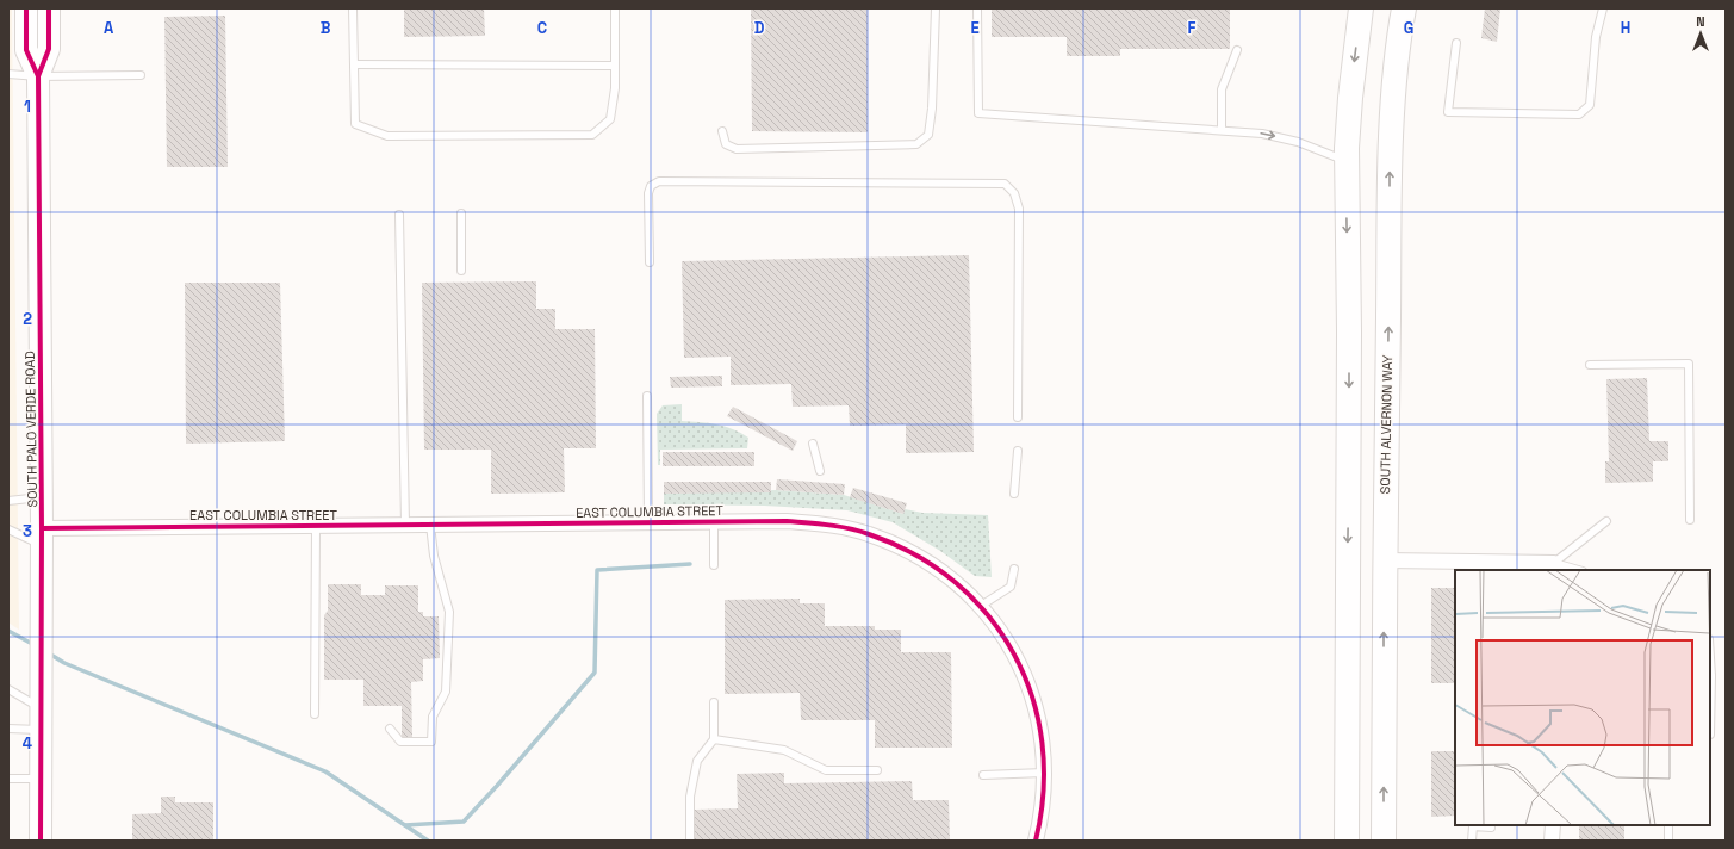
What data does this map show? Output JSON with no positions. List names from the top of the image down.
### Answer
{
  "streets": {
    "main road": ["SOUTH ALVERNON WAY", "SOUTH PALO VERDE ROAD"],
    "street": ["EAST COLUMBIA STREET"]
  },
  "crossings": [
    ["SOUTH PALO VERDE ROAD", "EAST COLUMBIA STREET"]
  ],
  "north": "top",
  "grid": {
    "columns": [
      "A",
      "B",
      "C",
      "D",
      "E",
      "F",
      "G",
      "H"
    ],
    "rows": [
      "1",
      "2",
      "3",
      "4"
    ]
  }
}
